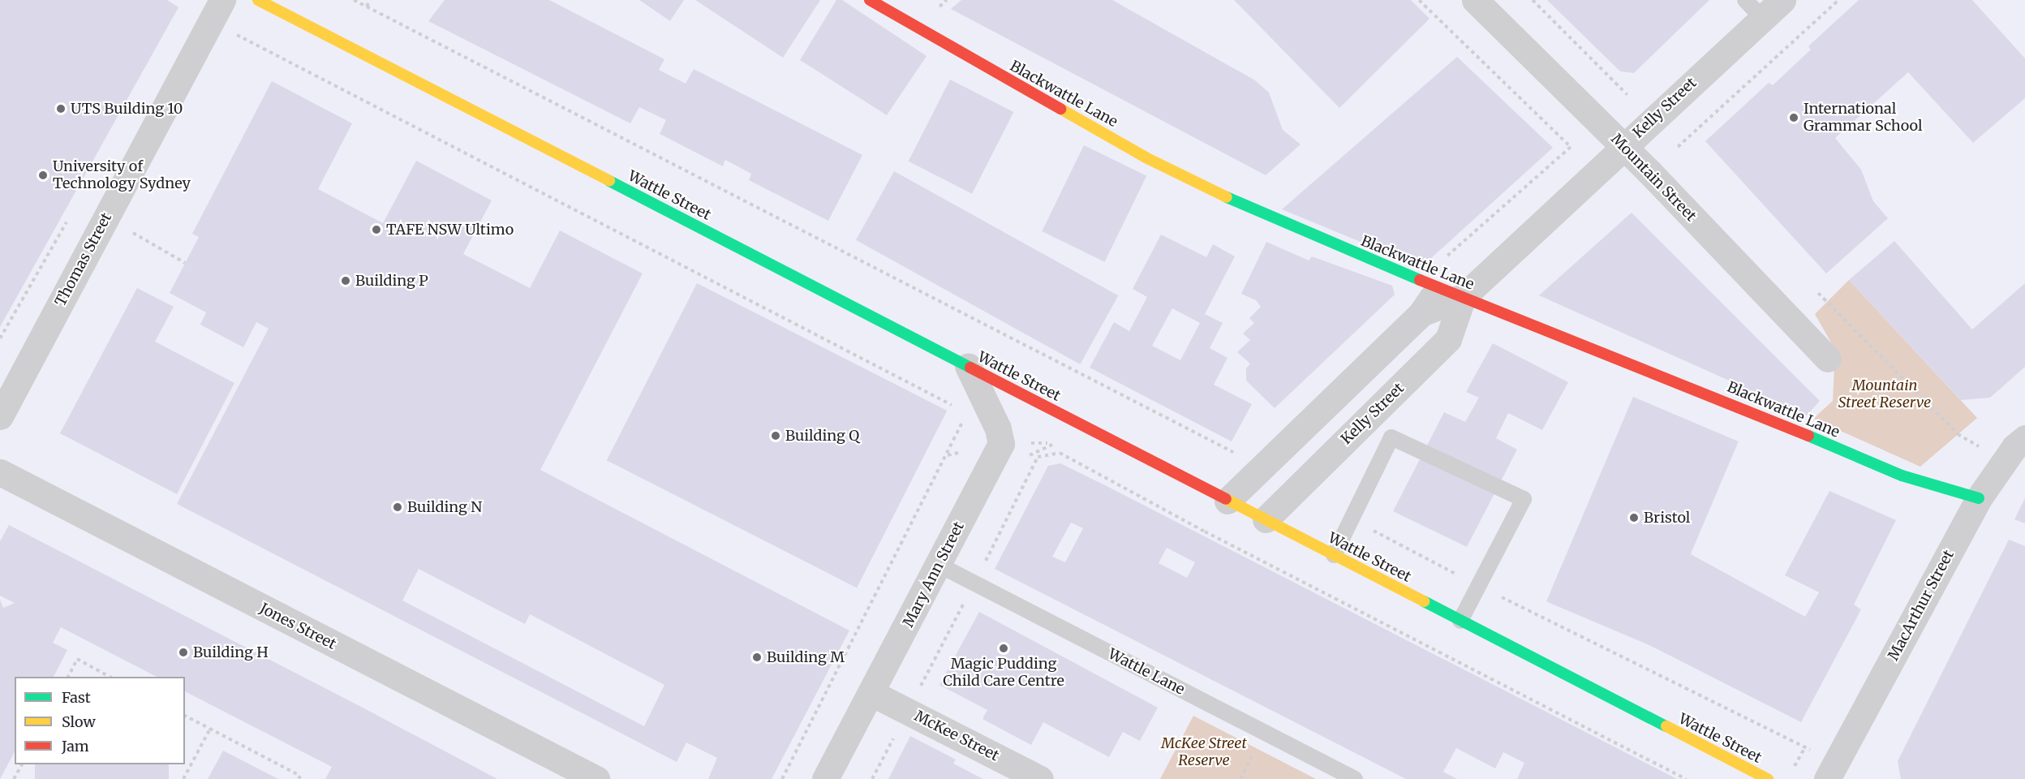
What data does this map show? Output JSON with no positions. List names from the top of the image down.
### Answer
{
  "streets": {
    "main road": ["Blackwattle Lane", "Wattle Street"],
    "street": [
      "Kelly Street",
      "Mountain Street",
      "Thomas Street",
      "Mary Ann Street",
      "MacArthur Street",
      "Jones Street",
      "McKee Street"
    ],
    "lane": ["Wattle Lane"]
  },
  "crossings": [
    ["Blackwattle Lane", "Kelly Street"],
    ["Blackwattle Lane", "MacArthur Street"],
    ["Kelly Street", "Mountain Street"],
    ["Kelly Street", "Wattle Street"],
    ["Wattle Street", "Mary Ann Street"],
    ["Mary Ann Street", "Wattle Lane"],
    ["Mary Ann Street", "McKee Street"]
  ],
  "parks": ["Mountain Street Reserve", "McKee Street Reserve"],
  "places": [
    "UTS Building 10",
    "International Grammar School",
    "University of Technology Sydney",
    "TAFE NSW Ultimo",
    "Building P",
    "Building Q",
    "Building N",
    "Bristol",
    "Magic Pudding Child Care Centre",
    "Building H",
    "Building M"
  ],
  "legend": ["Fast", "Slow", "Jam"]
}
